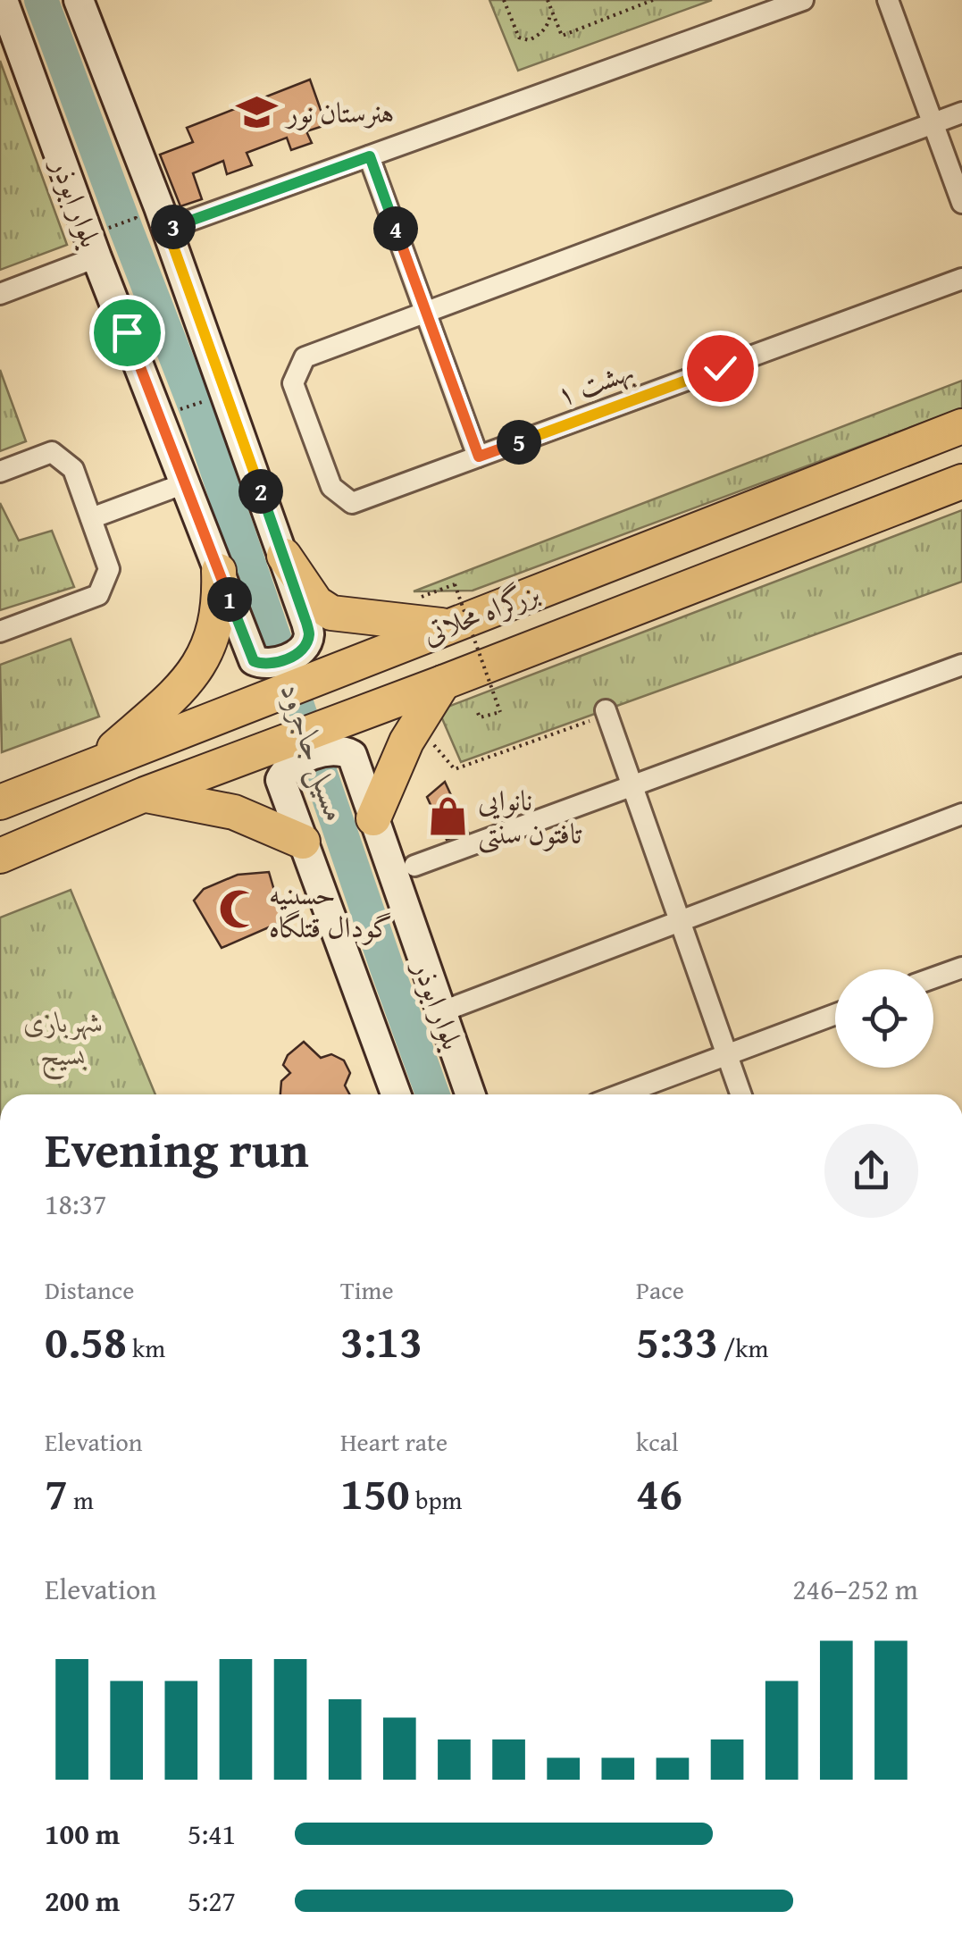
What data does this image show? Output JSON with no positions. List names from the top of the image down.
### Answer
{
  "streets": {
    "highway": ["بزرگراه محلاتی"],
    "main road": ["بلوار ابوذر"],
    "street": ["بهشت ۱"]
  },
  "crossings": [
    ["بلوار ابوذر", "بزرگراه محلاتی"]
  ],
  "water": ["مسیل جاجرود"],
  "parks": ["شهربازی بسیج"],
  "places": {
    "school or university": ["هنرستان نور"],
    "shop": ["نانوایی تافتون سنتی"],
    "mosque": ["حسینیه گودال قتلگاه"]
  },
  "page": {
    "pins": [
      "3",
      "4",
      "5",
      "2",
      "1"
    ],
    "heading": ["Evening run", "18:37"],
    "stats": [
      ["Distance", "0.58 km"],
      ["Time", "3:13"],
      ["Pace", "5:33 /km"],
      ["Elevation", "7 m"],
      ["Heart rate", "150 bpm"],
      ["kcal", "46"]
    ],
    "chart": ["Elevation", "246–252 m"],
    "list": [
      {
        "name": "100 m",
        "note": "5:41"
      },
      {
        "name": "200 m",
        "note": "5:27"
      }
    ]
  }
}
